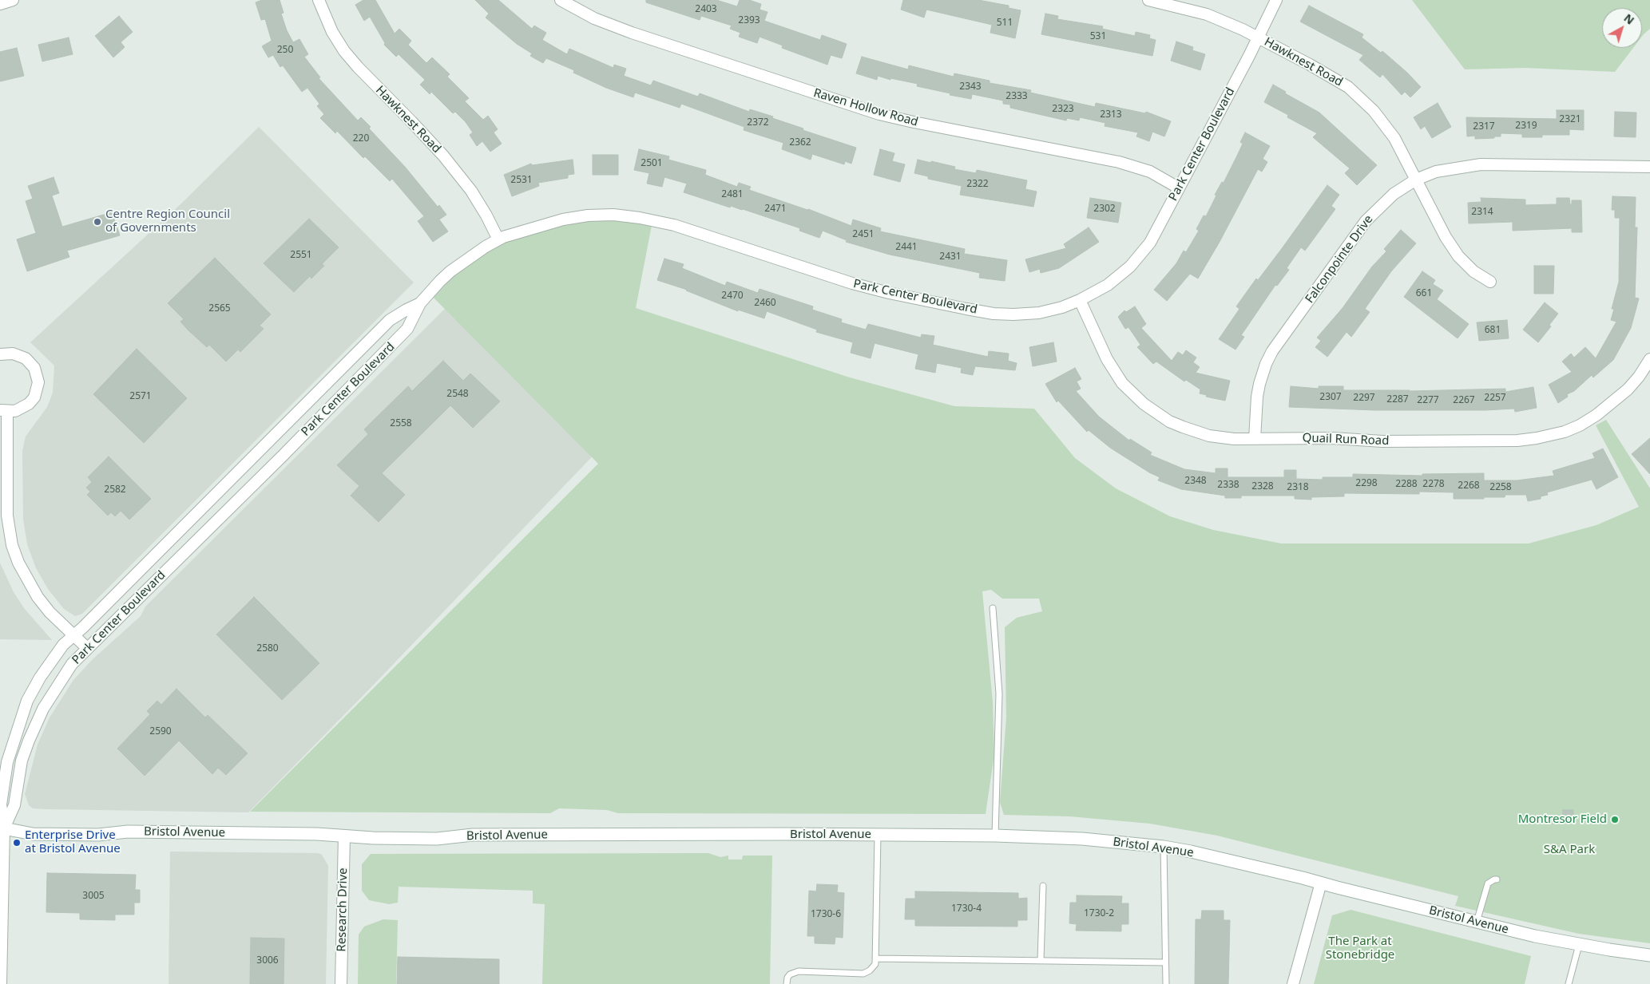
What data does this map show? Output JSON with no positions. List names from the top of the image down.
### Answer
{
  "streets": {
    "street": [
      "Hawknest Road",
      "Raven Hollow Road",
      "Park Center Boulevard",
      "Falconpointe Drive",
      "Quail Run Road",
      "Bristol Avenue",
      "Research Drive"
    ]
  },
  "crossings": [
    ["Hawknest Road", "Park Center Boulevard"],
    ["Hawknest Road", "Falconpointe Drive"],
    ["Raven Hollow Road", "Park Center Boulevard"],
    ["Park Center Boulevard", "Quail Run Road"],
    ["Park Center Boulevard", "Bristol Avenue"],
    ["Falconpointe Drive", "Quail Run Road"],
    ["Bristol Avenue", "Research Drive"]
  ],
  "parks": ["S&A Park", "The Park at Stonebridge"],
  "places": ["Centre Region Council of Governments", "Montresor Field", "Enterprise Drive at Bristol Avenue"],
  "house_numbers": [
    "2403",
    "2393",
    "511",
    "531",
    "250",
    "2343",
    "2333",
    "2323",
    "2313",
    "2321",
    "2372",
    "2319",
    "2317",
    "220",
    "2362",
    "2501",
    "2531",
    "2322",
    "2481",
    "2471",
    "2302",
    "2314",
    "2451",
    "2441",
    "2551",
    "2431",
    "661",
    "2470",
    "2460",
    "2565",
    "681",
    "2548",
    "2571",
    "2307",
    "2297",
    "2257",
    "2287",
    "2277",
    "2267",
    "2558",
    "2348",
    "2298",
    "2288",
    "2278",
    "2338",
    "2268",
    "2328",
    "2318",
    "2258",
    "2582",
    "2580",
    "2590",
    "3005",
    "1730-4",
    "1730-2",
    "1730-6",
    "3006"
  ],
  "north": "top right"
}
